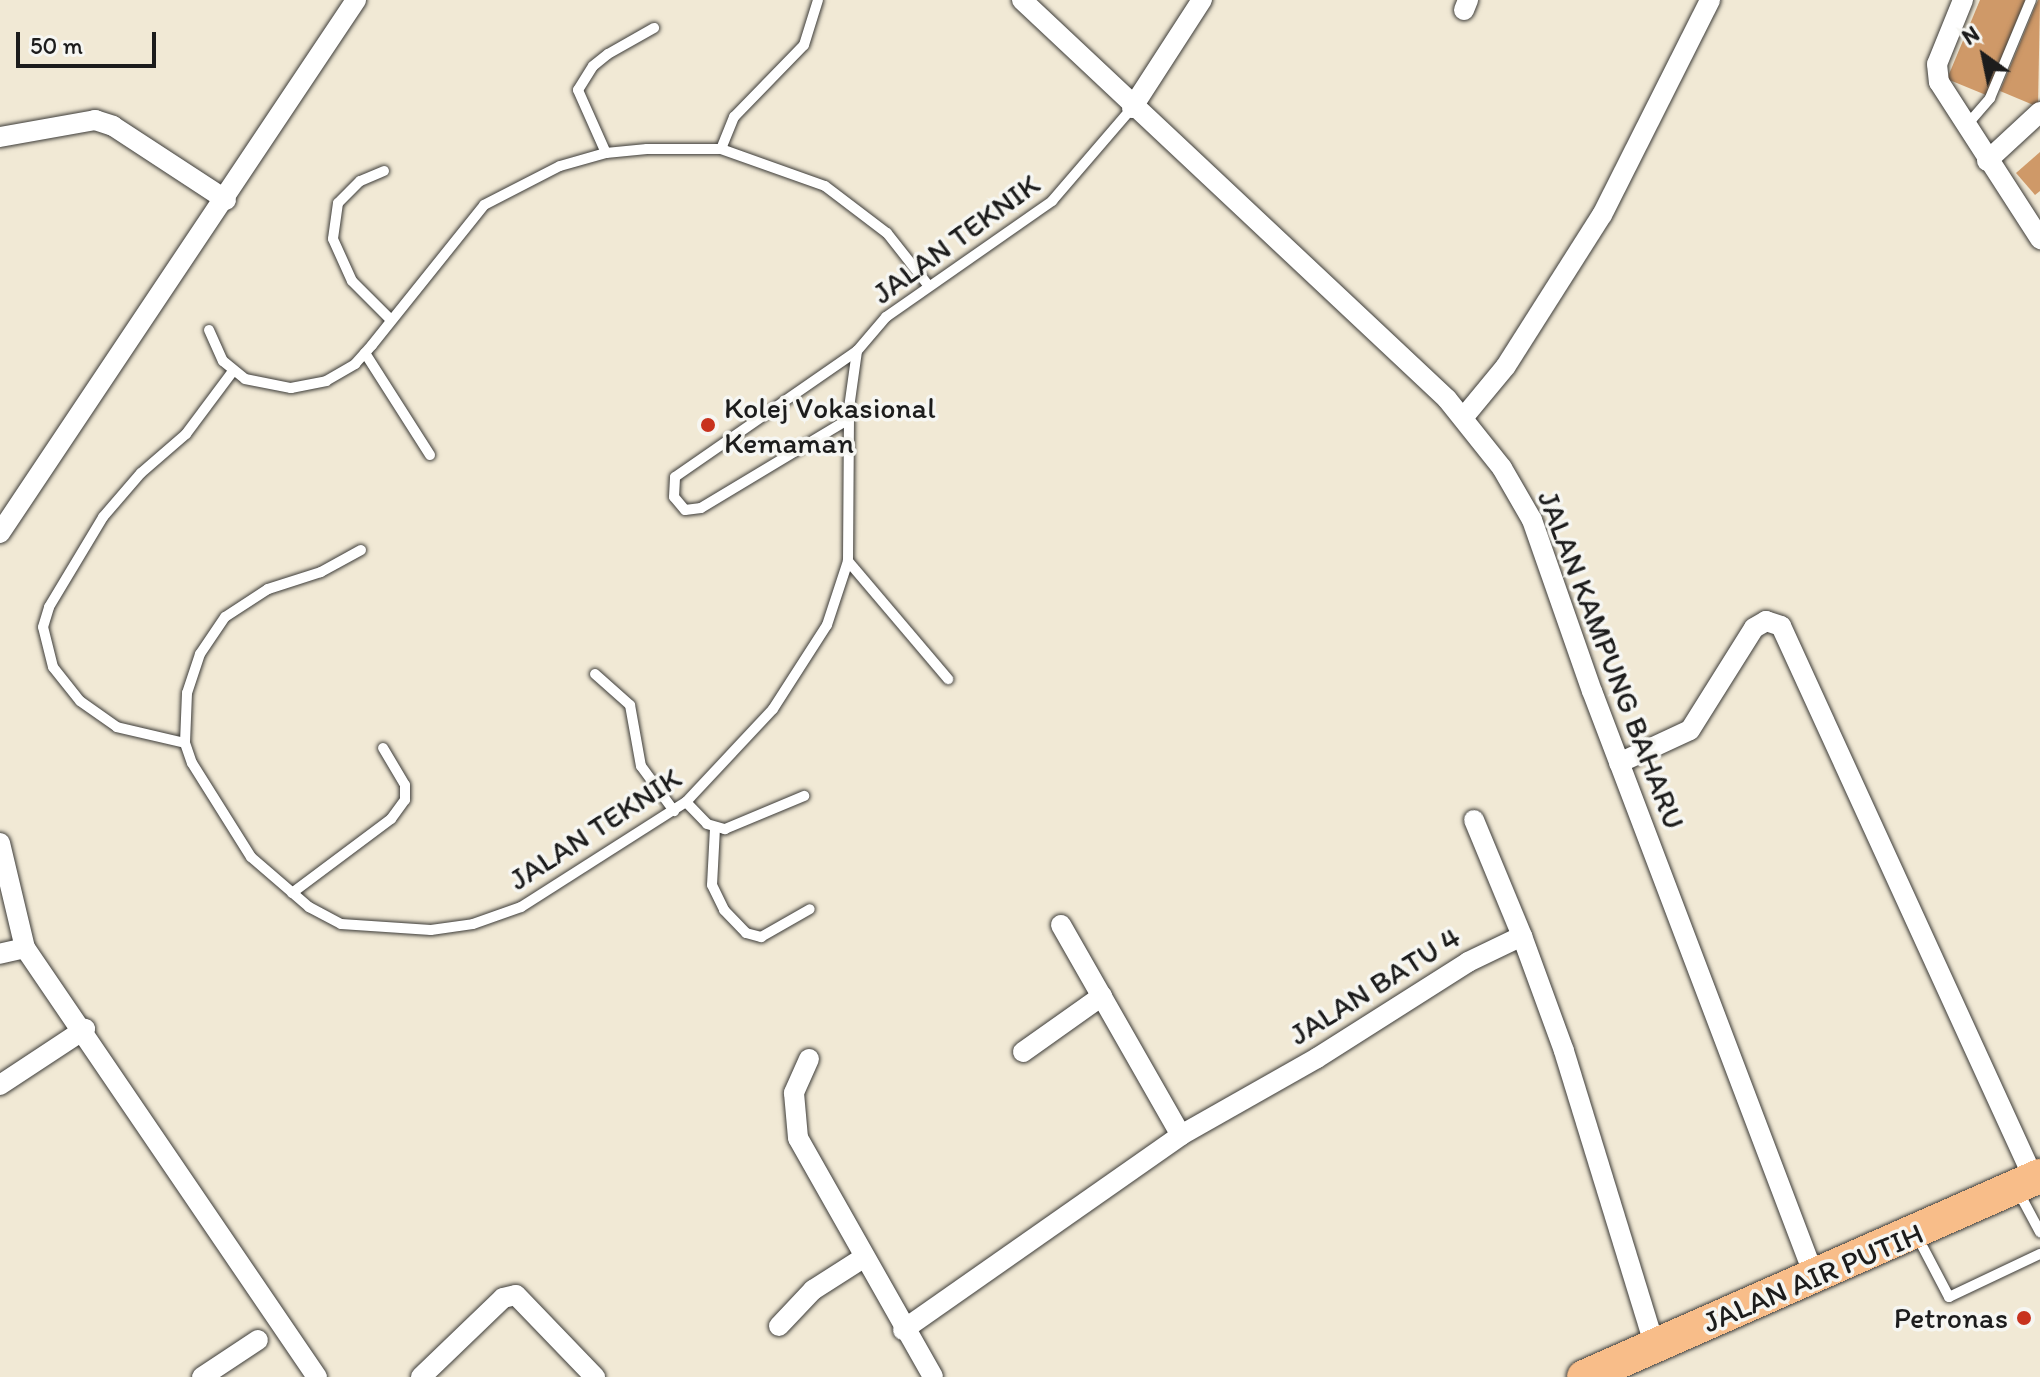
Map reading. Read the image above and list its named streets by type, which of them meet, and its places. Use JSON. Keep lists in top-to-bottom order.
{
  "streets": {
    "main road": ["JALAN AIR PUTIH"],
    "street": ["JALAN KAMPUNG BAHARU", "JALAN BATU 4"],
    "lane": ["JALAN TEKNIK"]
  },
  "crossings": [
    ["JALAN TEKNIK", "JALAN KAMPUNG BAHARU"],
    ["JALAN KAMPUNG BAHARU", "JALAN AIR PUTIH"]
  ],
  "places": ["Kolej Vokasional Kemaman", "Petronas"],
  "scale_bar": "50 m",
  "north": "top left"
}
